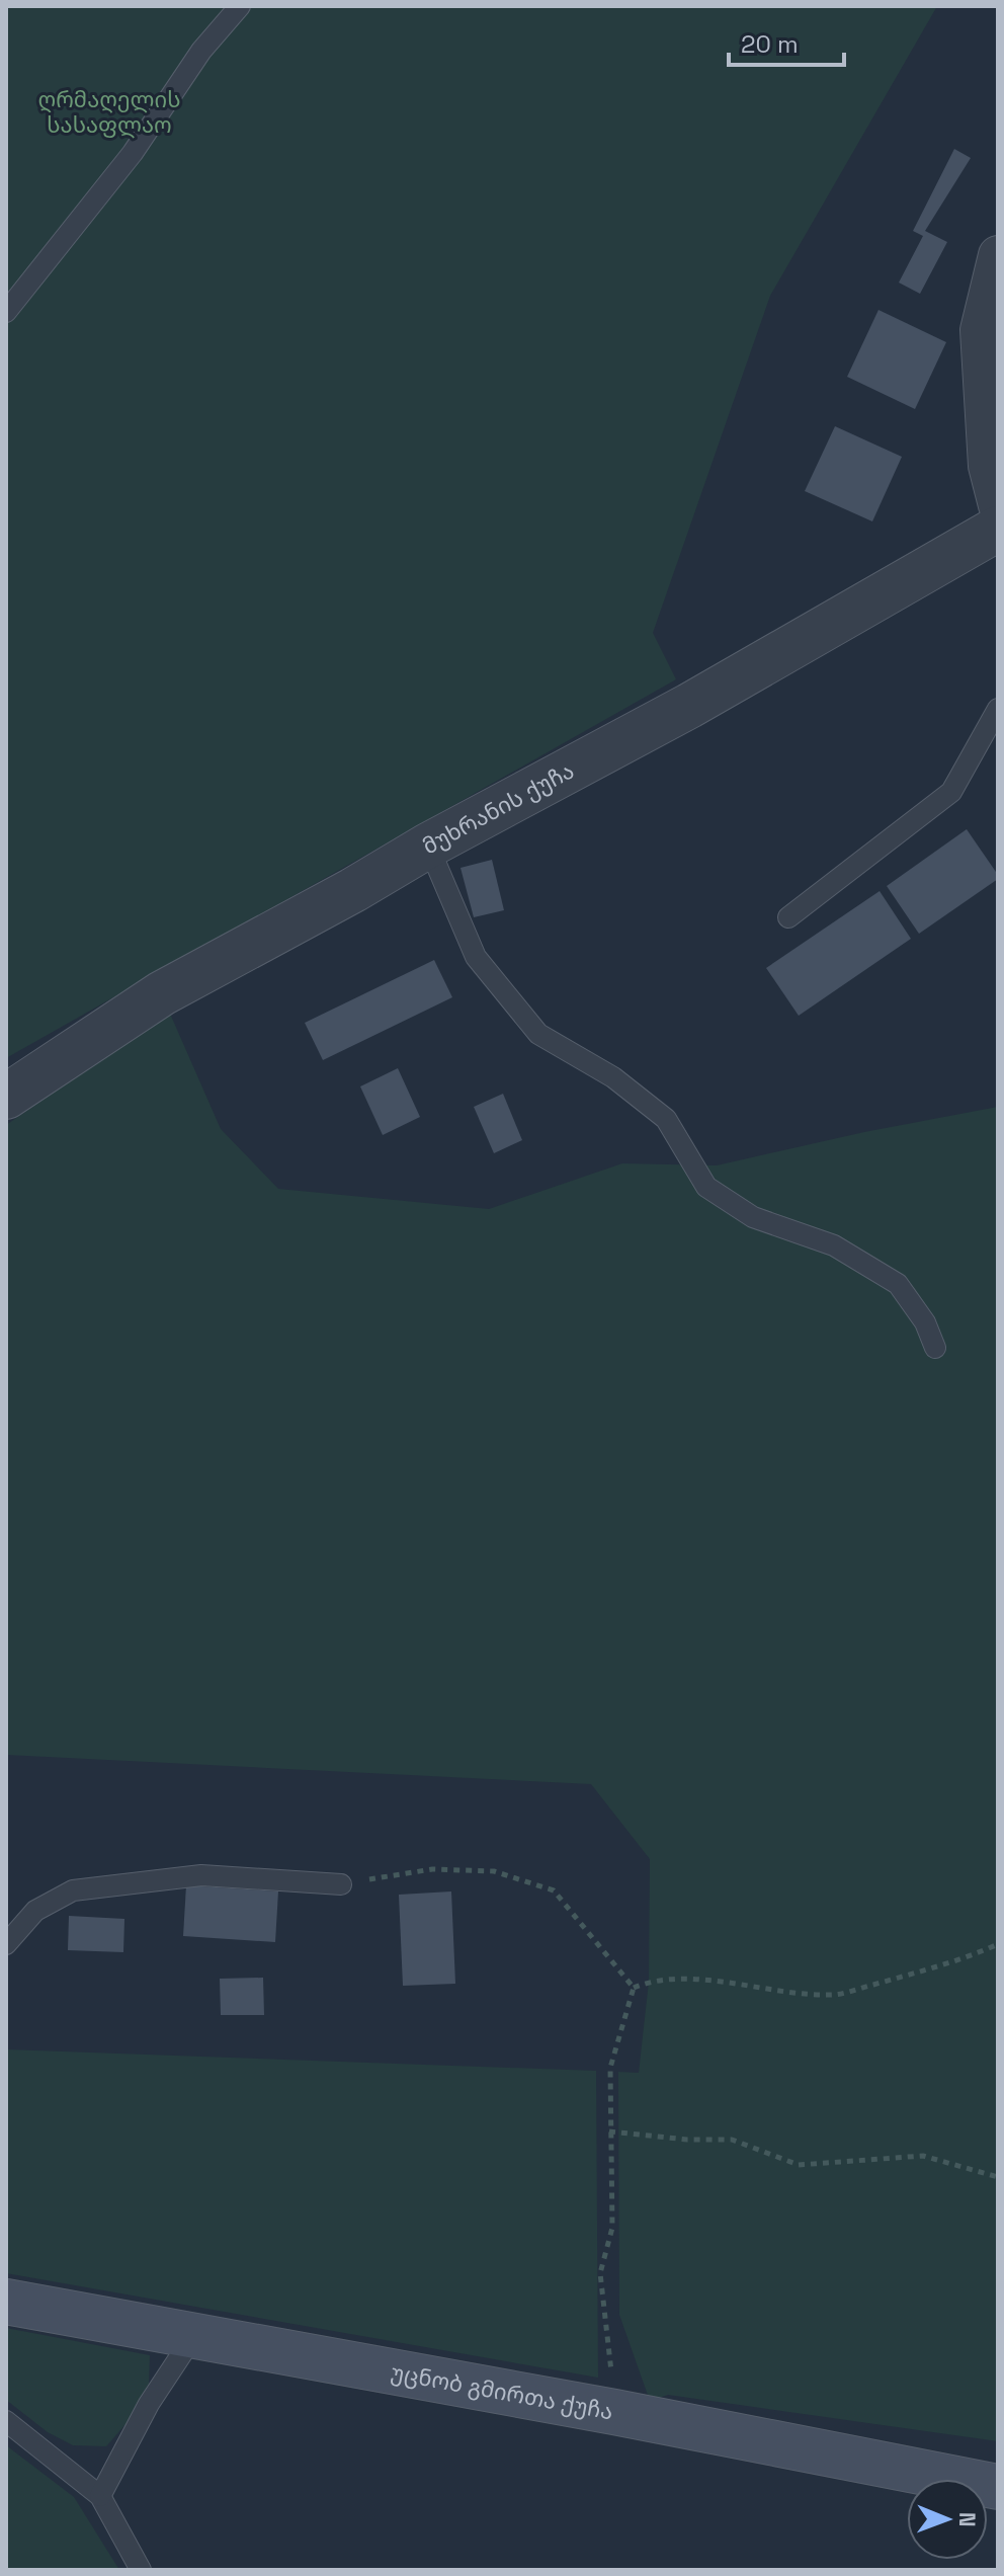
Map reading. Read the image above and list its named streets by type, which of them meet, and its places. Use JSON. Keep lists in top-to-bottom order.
{
  "streets": {
    "main road": ["უცნობ გმირთა ქუჩა"],
    "street": ["მუხრანის ქუჩა"]
  },
  "parks": ["ღრმაღელის სასაფლაო"],
  "scale_bar": "20 m",
  "north": "right"
}
